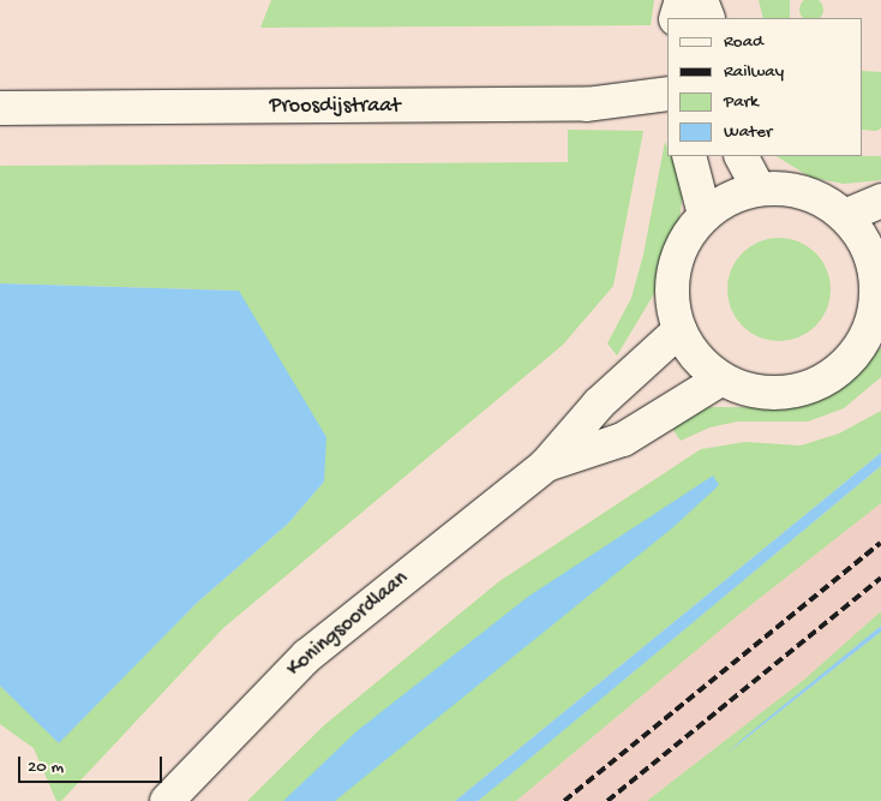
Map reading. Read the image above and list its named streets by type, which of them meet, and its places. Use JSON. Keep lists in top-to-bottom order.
{
  "streets": {
    "street": ["Proosdijstraat", "Koningsoordlaan"]
  },
  "legend": [
    "Road",
    "Railway",
    "Park",
    "Water"
  ],
  "scale_bar": "20 m"
}
